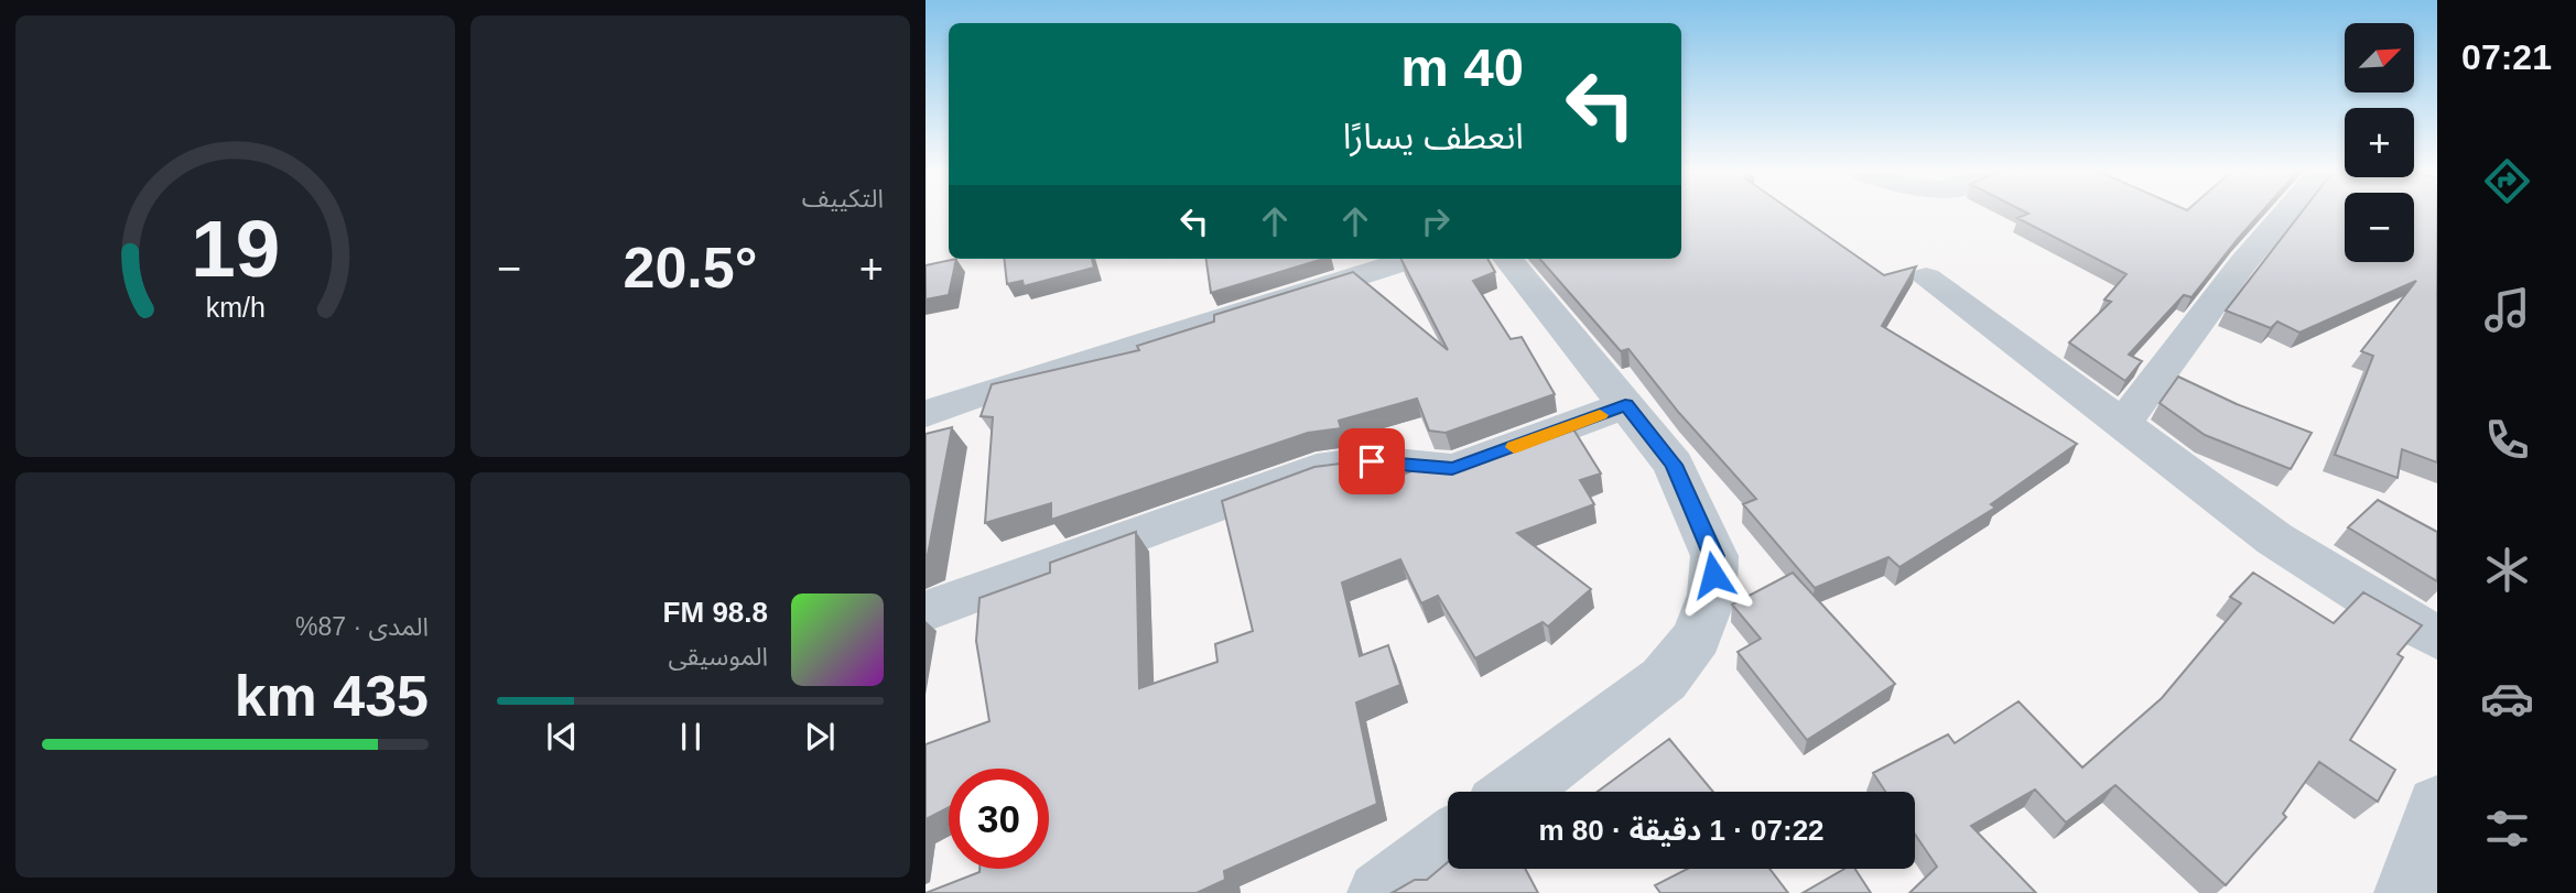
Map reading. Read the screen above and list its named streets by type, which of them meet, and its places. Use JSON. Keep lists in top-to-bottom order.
{
  "north": "top right",
  "page": {
    "tabs": "07:21",
    "tile": [
      "التكييف",
      ["المدى · 87%", "435 km"]
    ],
    "map_buttons": ["+", "−"],
    "turn": ["40 m", "انعطف يسارًا"],
    "heat": ["−", "20.5°", "+"],
    "song": ["98.8 FM", "الموسيقى"],
    "limit": "30",
    "trip": "07:22 · 1 دقيقة · 80 m",
    "gauge": ["19", "km/h"]
  }
}
